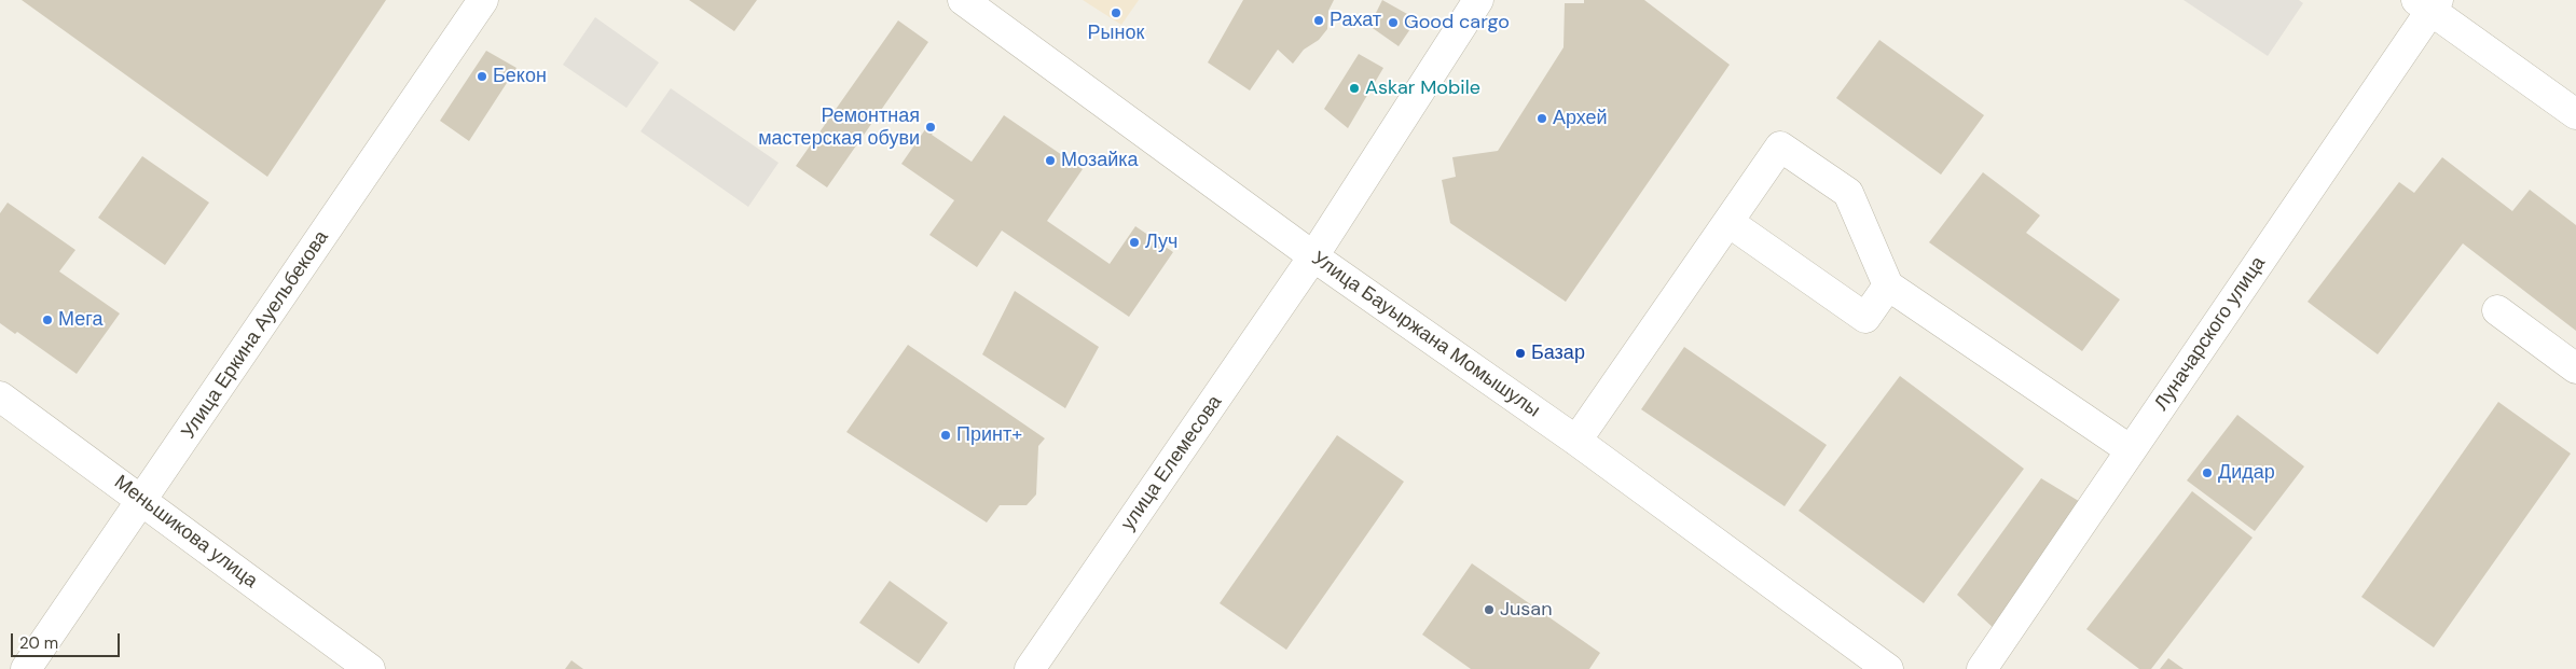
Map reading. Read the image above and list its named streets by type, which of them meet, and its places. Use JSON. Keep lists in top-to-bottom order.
{
  "streets": {
    "street": [
      "Луначарского улица",
      "Улица Еркина Ауельбекова",
      "Улица Бауыржана Момышулы",
      "улица Елемесова",
      "Меньшикова улица"
    ]
  },
  "crossings": [
    ["Улица Еркина Ауельбекова", "Меньшикова улица"],
    ["Улица Бауыржана Момышулы", "улица Елемесова"]
  ],
  "places": [
    "Рынок",
    "Рахат",
    "Good cargo",
    "Бекон",
    "Askar Mobile",
    "Архей",
    "Ремонтная мастерская обуви",
    "Мозайка",
    "Луч",
    "Мега",
    "Базар",
    "Принт+",
    "Дидар",
    "Jusan"
  ],
  "scale_bar": "20 m"
}
